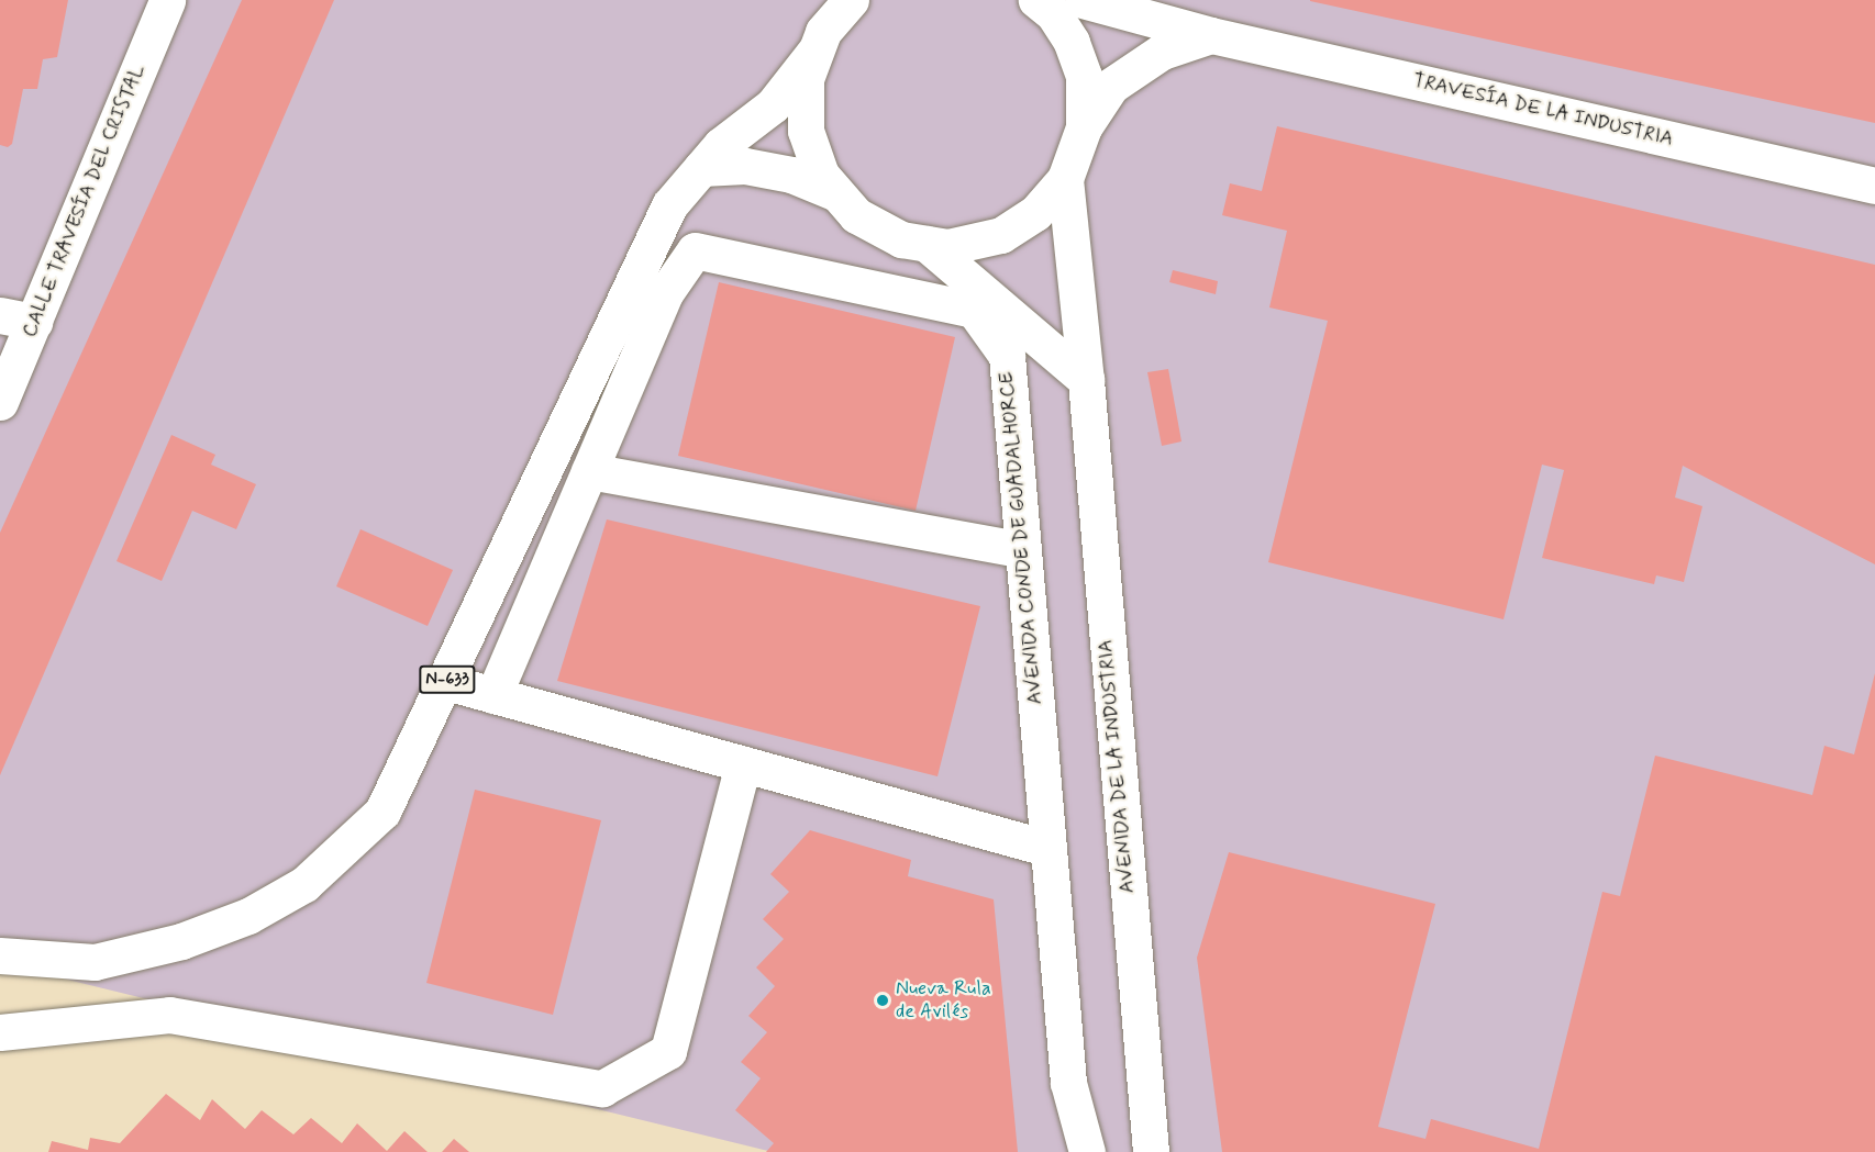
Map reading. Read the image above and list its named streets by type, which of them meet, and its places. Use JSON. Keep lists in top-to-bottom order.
{
  "streets": {
    "main road": [
      "TRAVESÍA DE LA INDUSTRIA",
      "CALLE TRAVESÍA DEL CRISTAL",
      "AVENIDA CONDE DE GUADALHORCE",
      "N-633",
      "AVENIDA DE LA INDUSTRIA"
    ]
  },
  "places": ["Nueva Rula de Avilés"]
}
